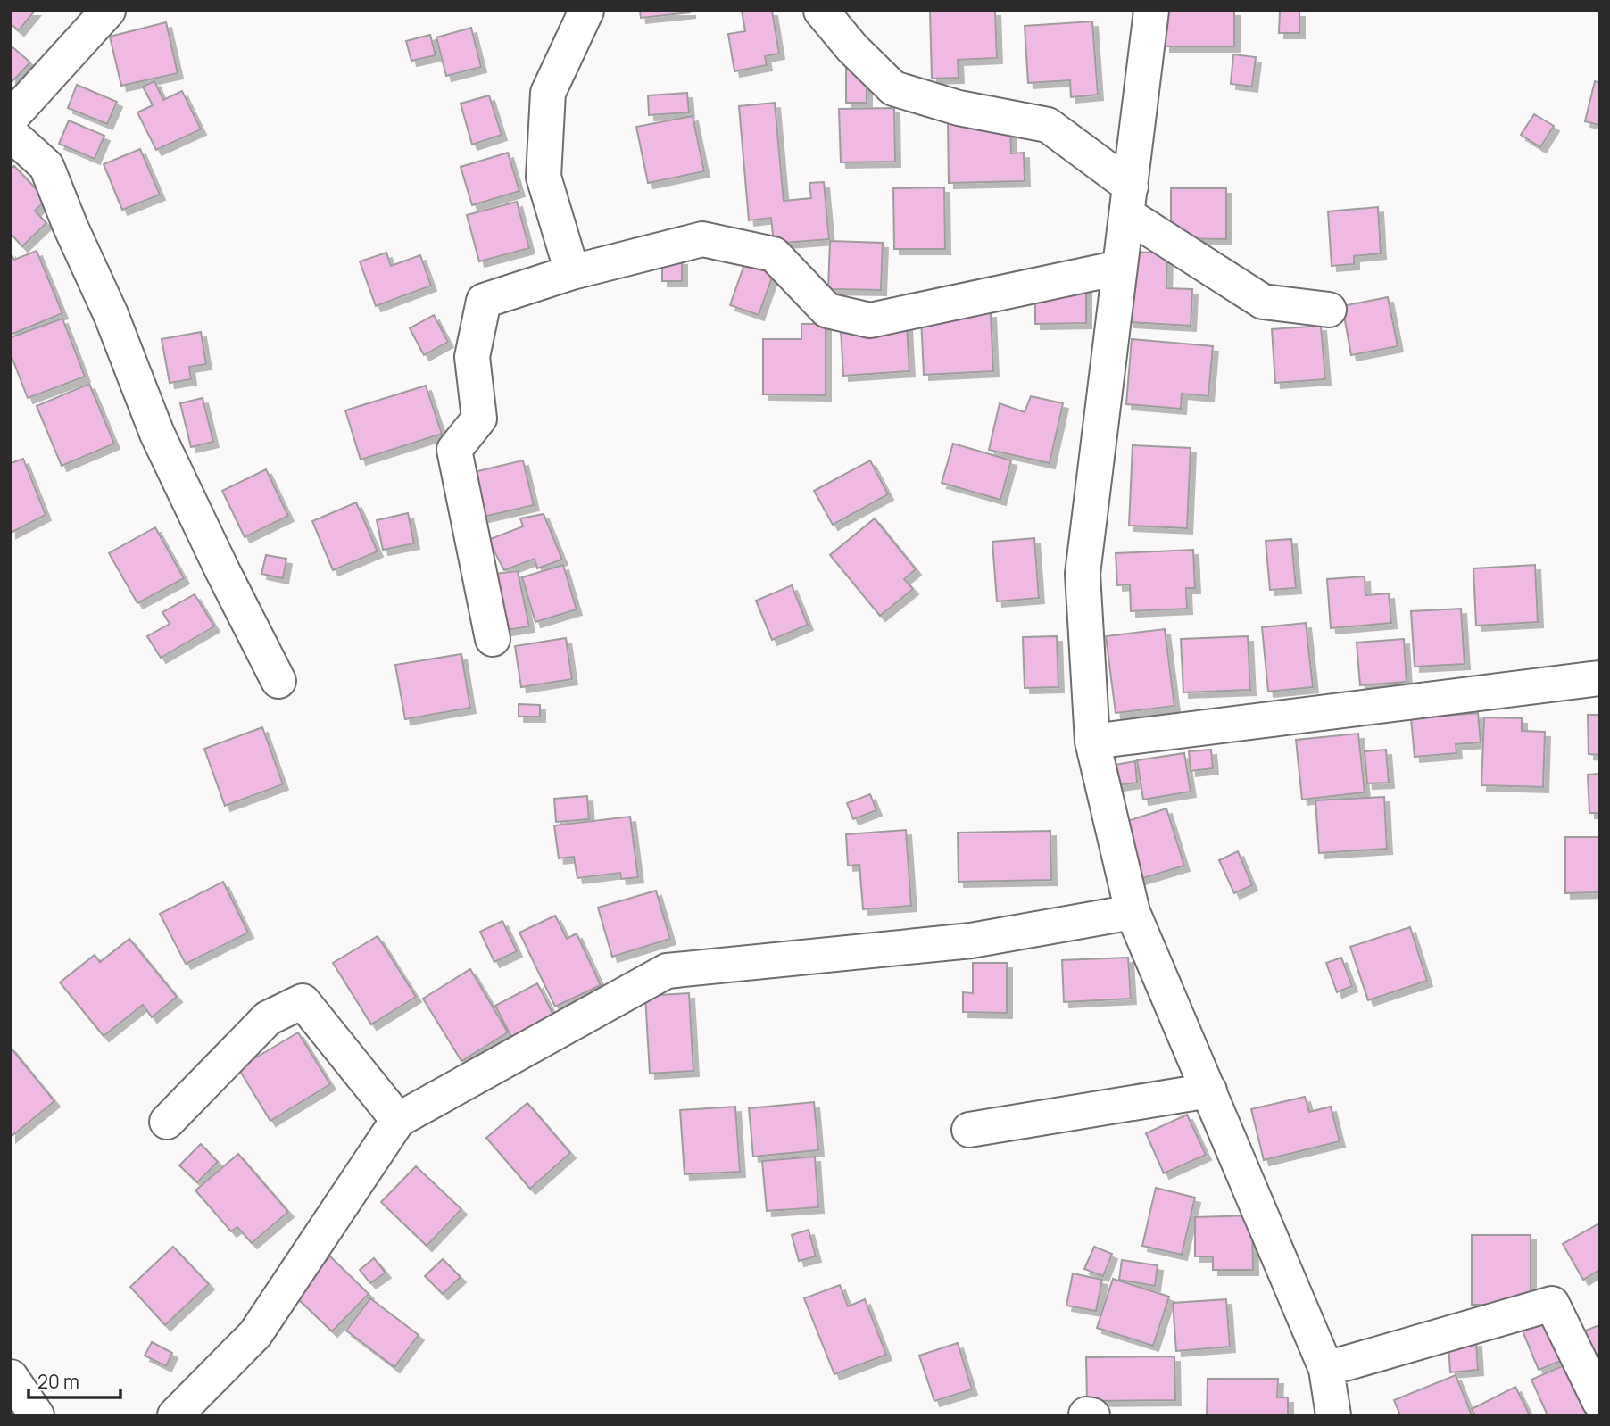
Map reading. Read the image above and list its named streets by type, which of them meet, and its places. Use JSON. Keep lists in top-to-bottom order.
{
  "scale_bar": "20 m"
}
